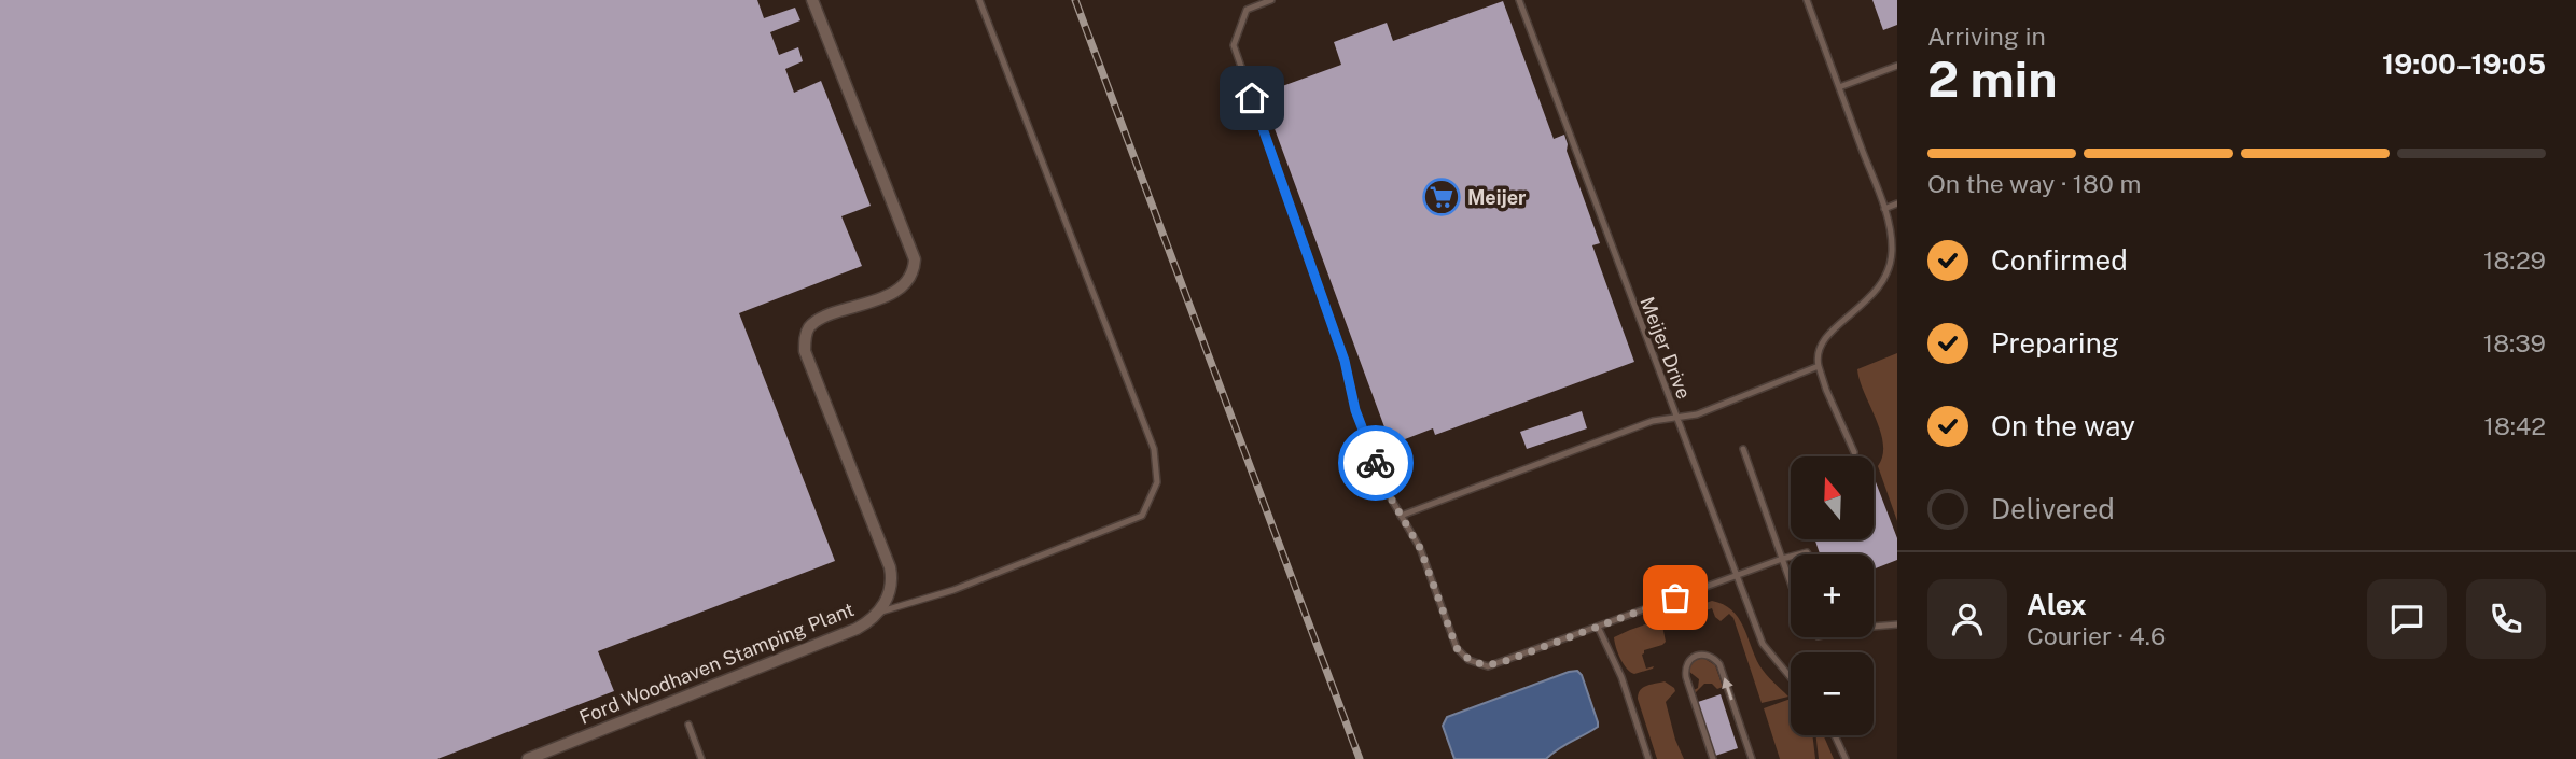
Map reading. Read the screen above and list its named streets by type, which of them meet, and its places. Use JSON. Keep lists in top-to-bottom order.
{
  "streets": {
    "street": ["Ford Woodhaven Stamping Plant"],
    "lane": ["Meijer Drive"]
  },
  "places": {
    "supermarket": ["Meijer"]
  },
  "north": "top",
  "page": {
    "heading": ["2 min", "Arriving in", "19:00–19:05"],
    "panel": ["Alex", "Courier · 4.6"],
    "bar": "On the way · 180 m",
    "list": [
      ["Confirmed", "18:29"],
      ["Preparing", "18:39"],
      ["On the way", "18:42"],
      "Delivered"
    ],
    "map_buttons": ["+", "−"]
  }
}
